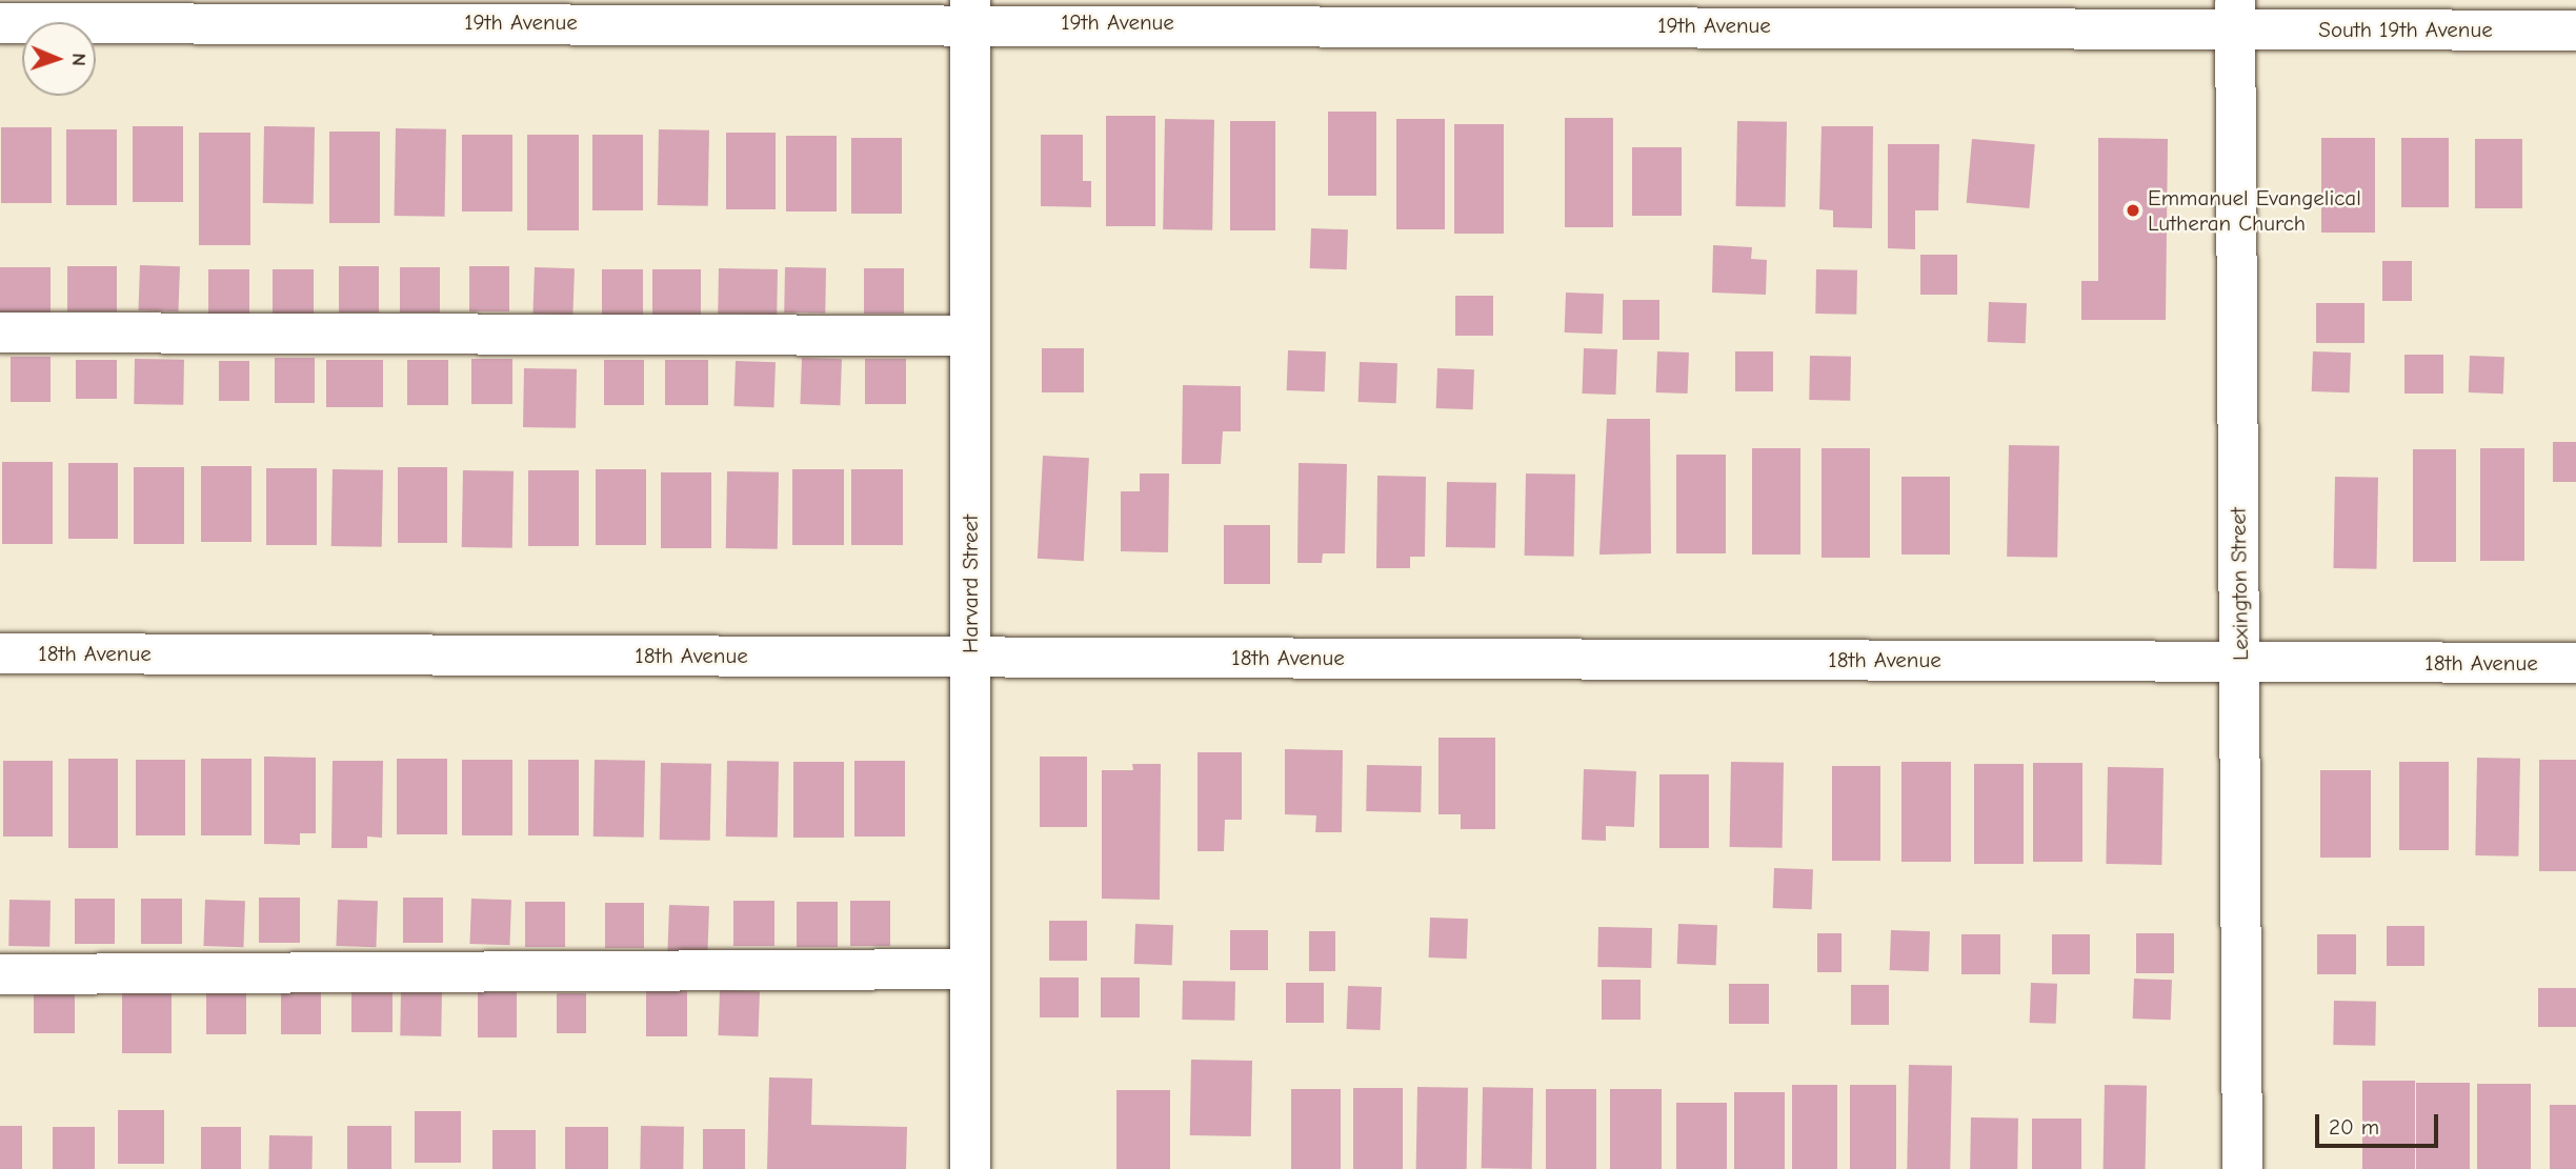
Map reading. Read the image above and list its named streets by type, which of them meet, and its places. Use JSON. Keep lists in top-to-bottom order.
{
  "streets": {
    "street": [
      "19th Avenue",
      "South 19th Avenue",
      "Harvard Street",
      "Lexington Street",
      "18th Avenue"
    ]
  },
  "crossings": [
    ["19th Avenue", "South 19th Avenue"],
    ["19th Avenue", "Harvard Street"],
    ["19th Avenue", "Lexington Street"],
    ["South 19th Avenue", "Lexington Street"],
    ["Harvard Street", "18th Avenue"],
    ["Lexington Street", "18th Avenue"]
  ],
  "places": ["Emmanuel Evangelical Lutheran Church"],
  "scale_bar": "20 m",
  "north": "right"
}
